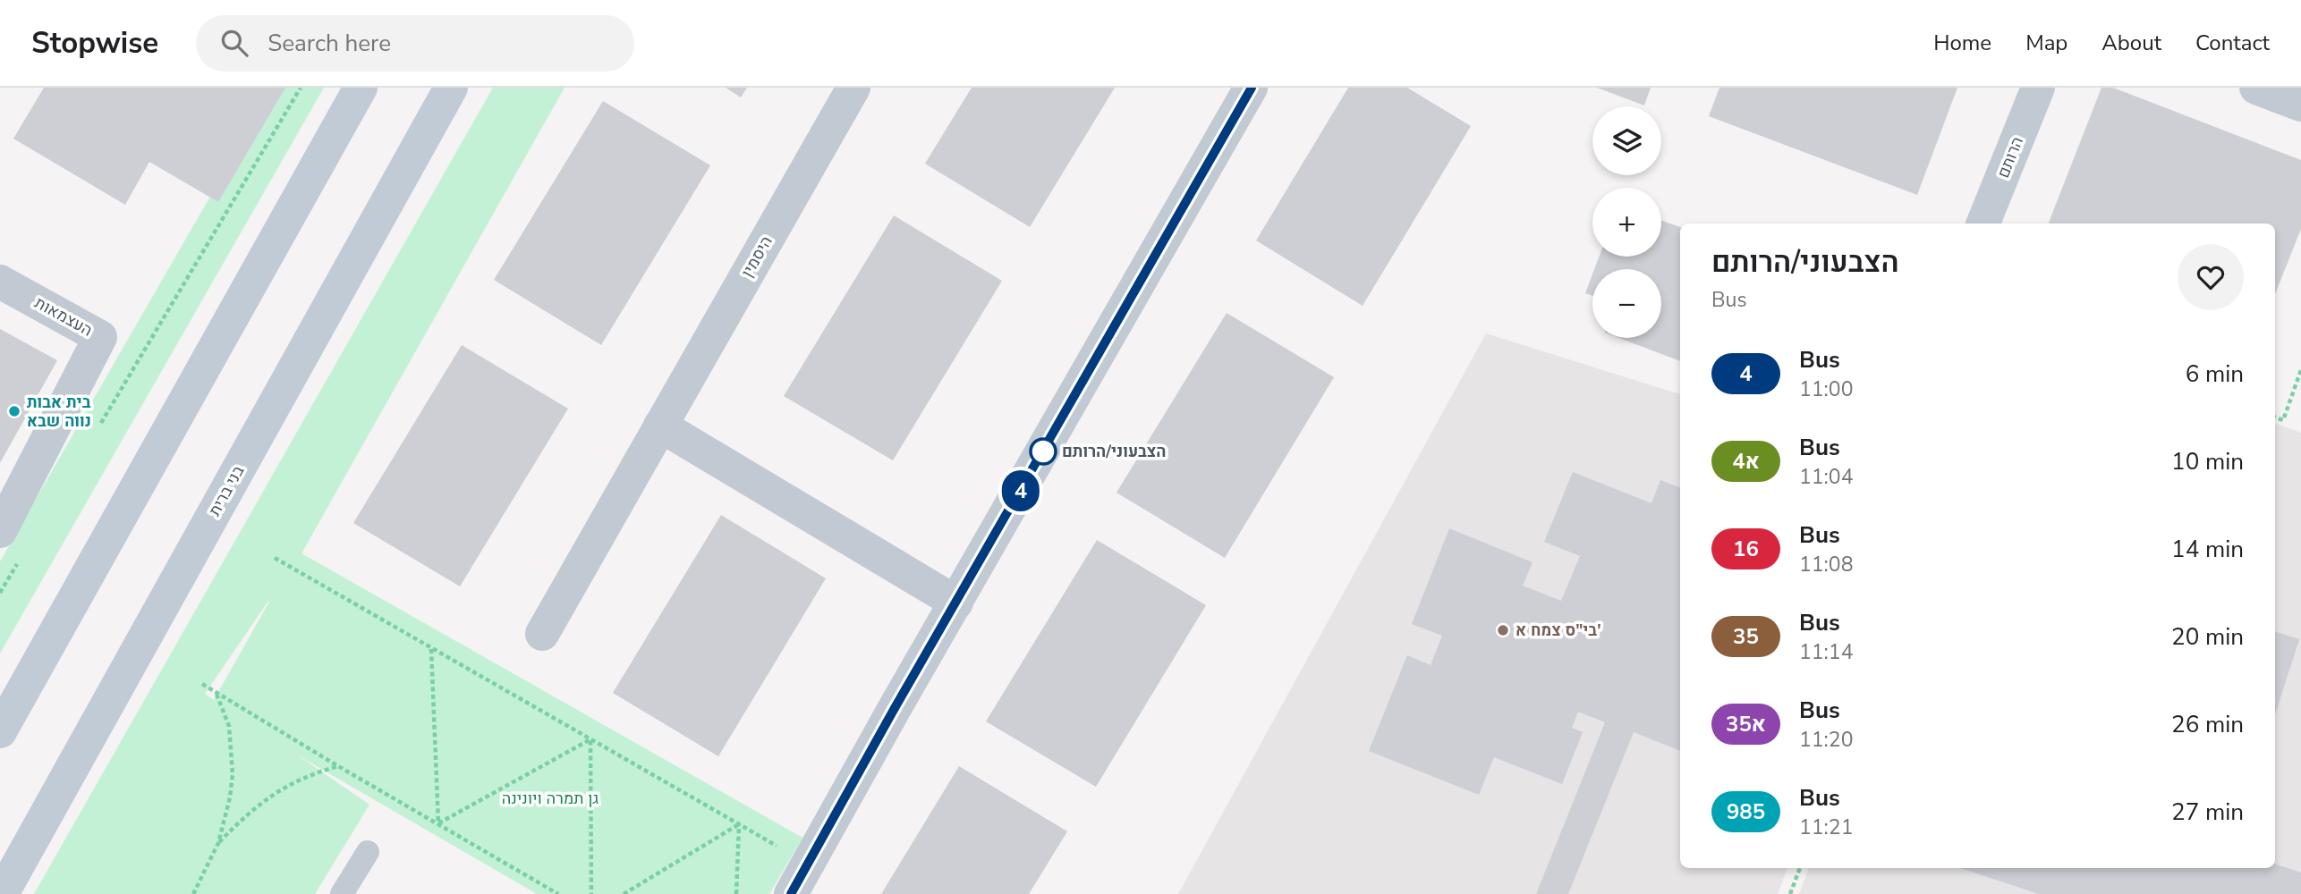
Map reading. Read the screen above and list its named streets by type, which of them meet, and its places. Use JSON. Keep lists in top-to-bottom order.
{
  "streets": {
    "main road": ["בני ברית"],
    "street": ["הרותם", "היסמין", "העצמאות"]
  },
  "parks": ["גן תמרה ויונינה"],
  "places": ["בית אבות נווה שבא", "הצבעוני/הרותם", "בי\"ס צמח א'"],
  "lines": ["bus line 4"],
  "page": {
    "header": "Stopwise",
    "search": "Search here",
    "nav": [
      "Home",
      "Map",
      "About",
      "Contact"
    ],
    "on_map": "4",
    "map_buttons": ["+", "−"],
    "heading": ["הצבעוני/הרותם", "Bus"],
    "list": [
      {
        "mark": "4",
        "name": "Bus",
        "note": "11:00",
        "value": "6 min"
      },
      {
        "mark": "4א",
        "name": "Bus",
        "note": "11:04",
        "value": "10 min"
      },
      {
        "mark": "16",
        "name": "Bus",
        "note": "11:08",
        "value": "14 min"
      },
      {
        "mark": "35",
        "name": "Bus",
        "note": "11:14",
        "value": "20 min"
      },
      {
        "mark": "35א",
        "name": "Bus",
        "note": "11:20",
        "value": "26 min"
      },
      {
        "mark": "985",
        "name": "Bus",
        "note": "11:21",
        "value": "27 min"
      }
    ]
  }
}
